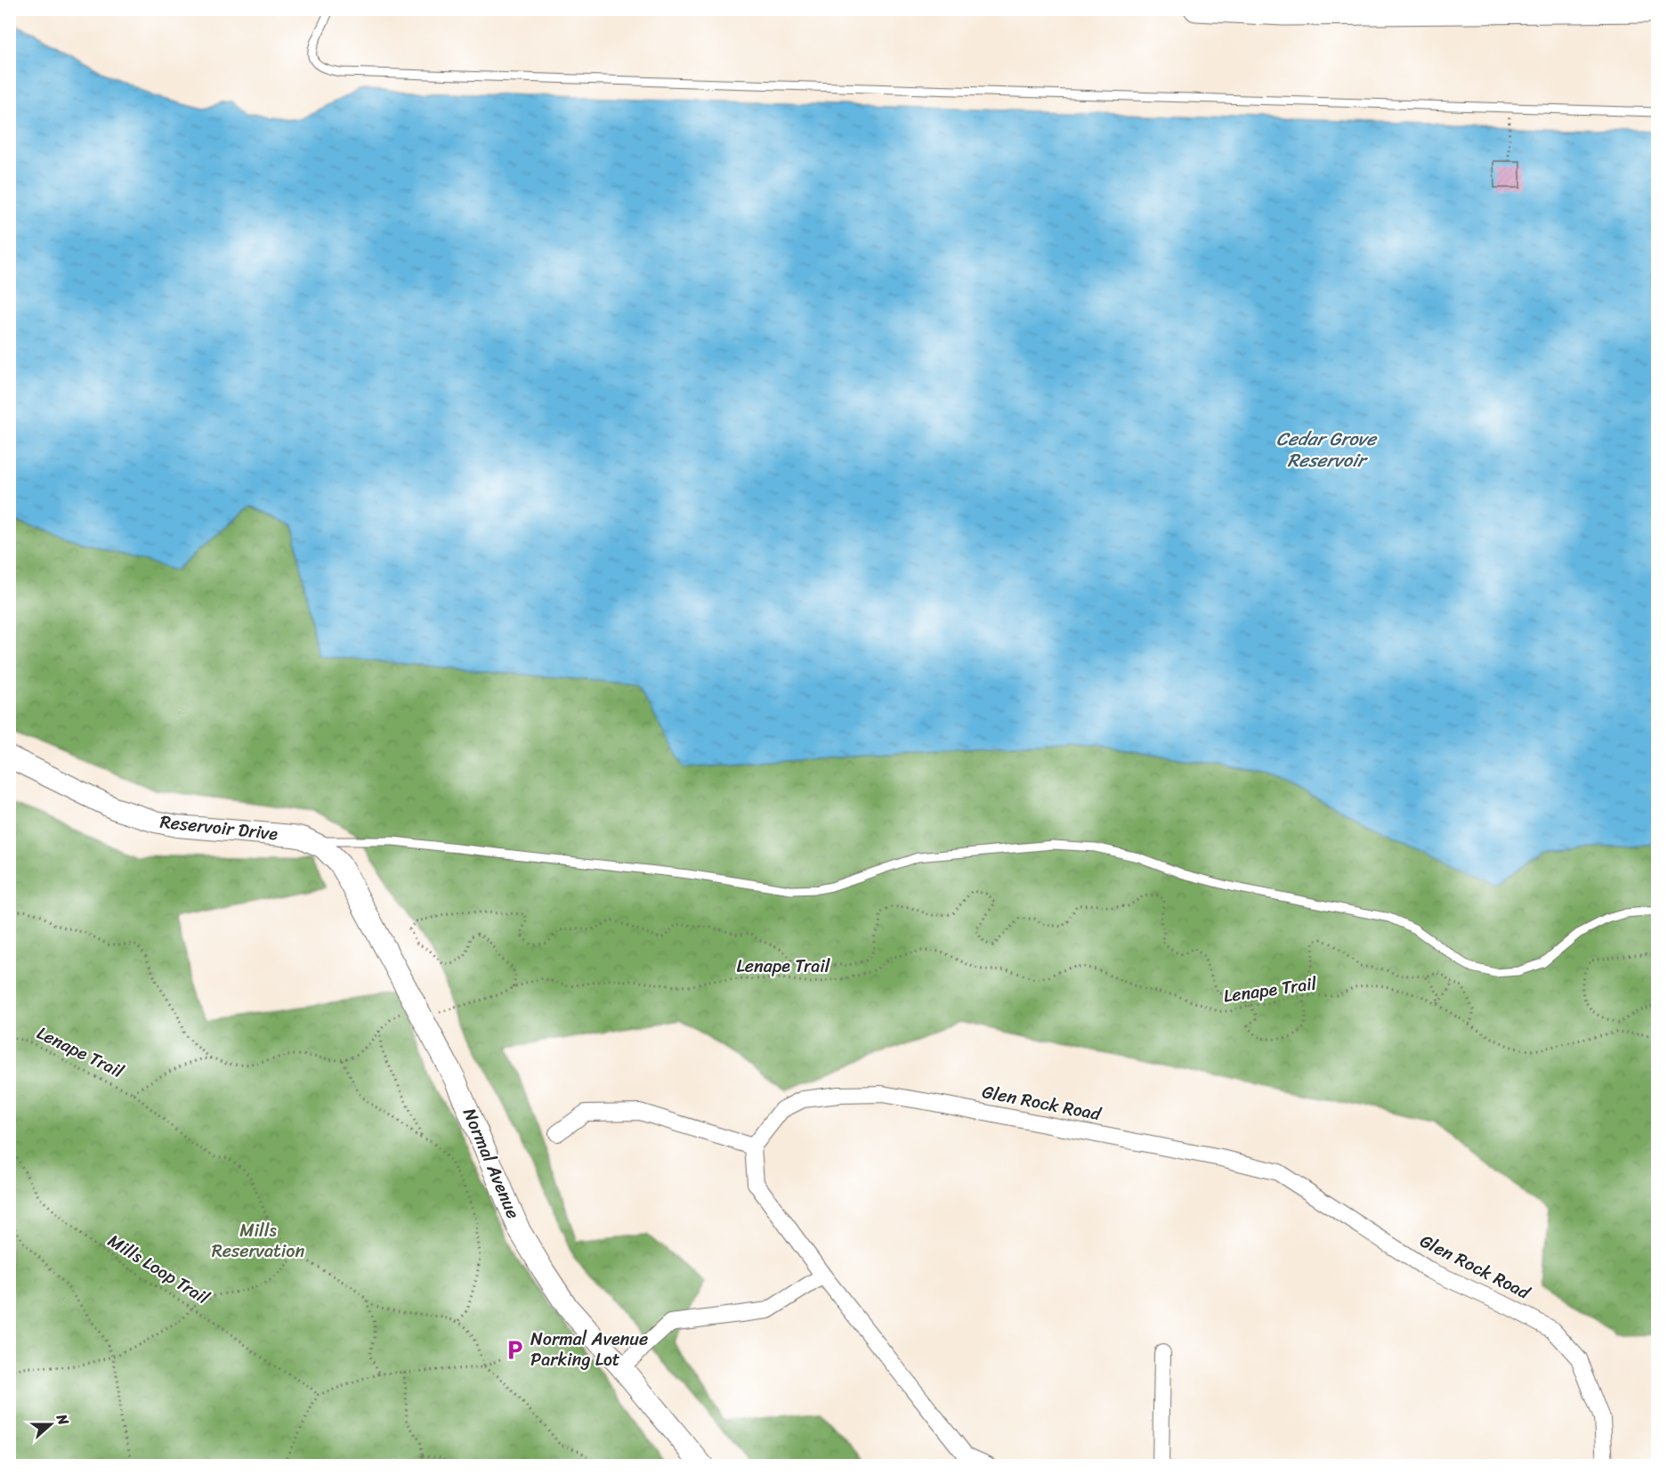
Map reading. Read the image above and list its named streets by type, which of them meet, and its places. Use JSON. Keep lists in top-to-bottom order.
{
  "streets": {
    "street": ["Reservoir Drive", "Glen Rock Road", "Normal Avenue"],
    "path": ["Lenape Trail", "Mills Loop Trail"]
  },
  "crossings": [
    ["Reservoir Drive", "Normal Avenue"],
    ["Lenape Trail", "Normal Avenue"]
  ],
  "water": ["Cedar Grove Reservoir"],
  "parks": ["Mills Reservation"],
  "places": {
    "parking": ["Normal Avenue Parking Lot"]
  },
  "north": "right"
}
